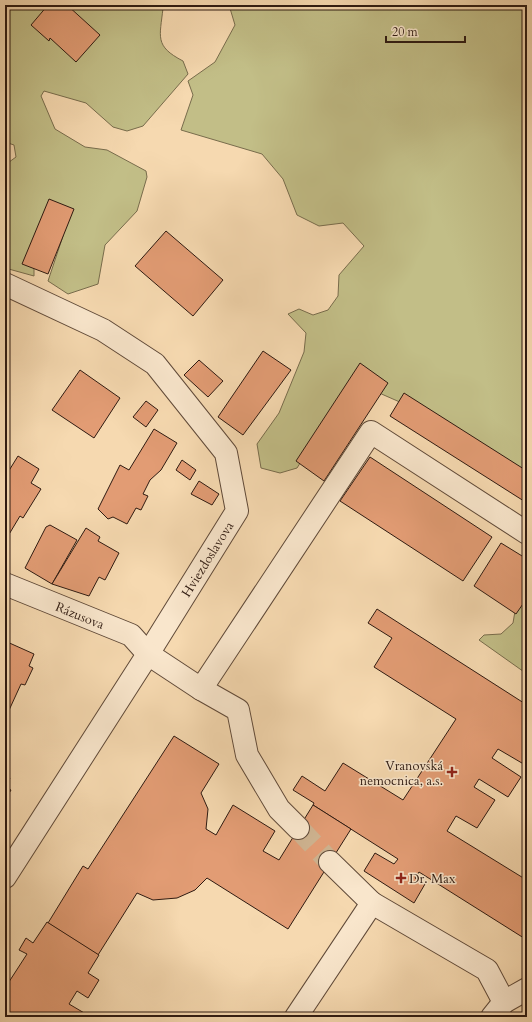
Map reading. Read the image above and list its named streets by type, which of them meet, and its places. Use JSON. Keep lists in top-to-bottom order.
{
  "streets": {
    "street": ["Hviezdoslavova", "Rázusova"]
  },
  "crossings": [
    ["Hviezdoslavova", "Rázusova"]
  ],
  "places": {
    "health": ["Vranovská nemocnica, a.s.", "Dr. Max"]
  },
  "scale_bar": "20 m"
}
